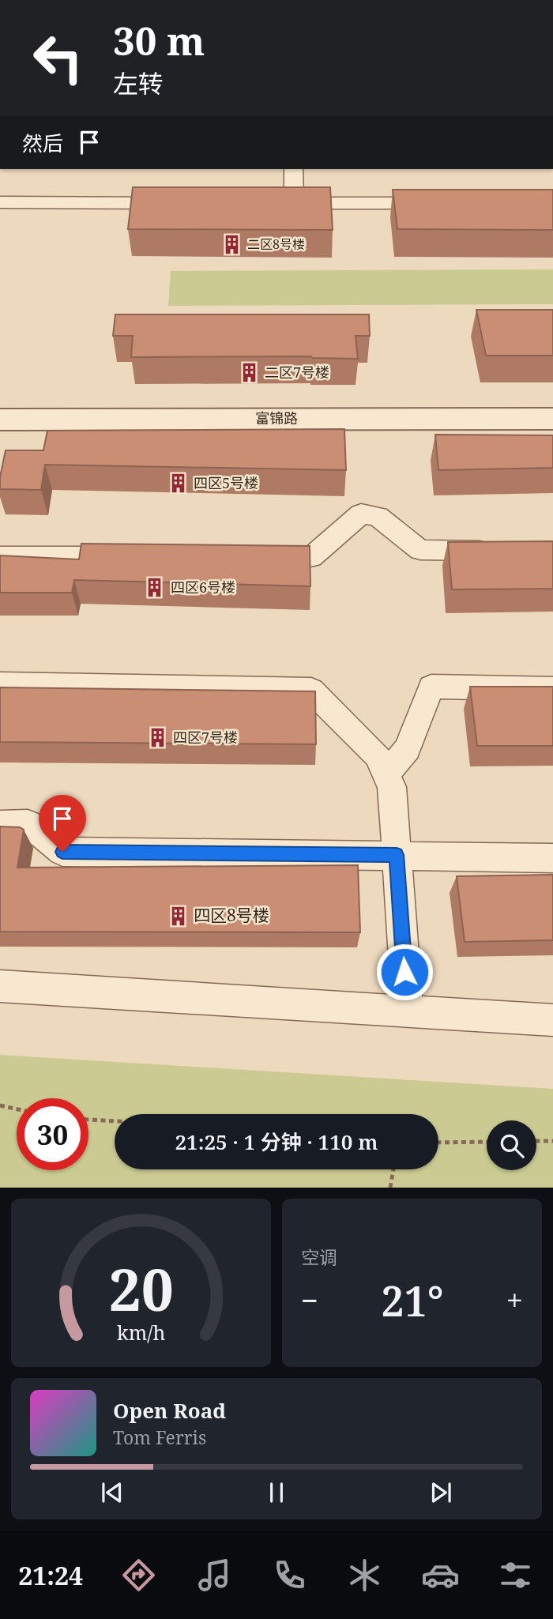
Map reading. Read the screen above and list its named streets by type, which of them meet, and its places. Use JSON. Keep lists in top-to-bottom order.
{
  "streets": {
    "street": ["富锦路"]
  },
  "places": {
    "building": [
      "二区8号楼",
      "二区7号楼",
      "四区5号楼",
      "四区6号楼",
      "四区7号楼",
      "四区8号楼"
    ]
  },
  "page": {
    "turn": ["30 m", "左转"],
    "then": "然后",
    "limit": "30",
    "trip": "21:25 · 1 分钟 · 110 m",
    "tile": "空调",
    "heat": ["−", "21°", "+"],
    "song": ["Open Road", "Tom Ferris"],
    "tabs": "21:24",
    "gauge": ["20", "km/h"]
  }
}
